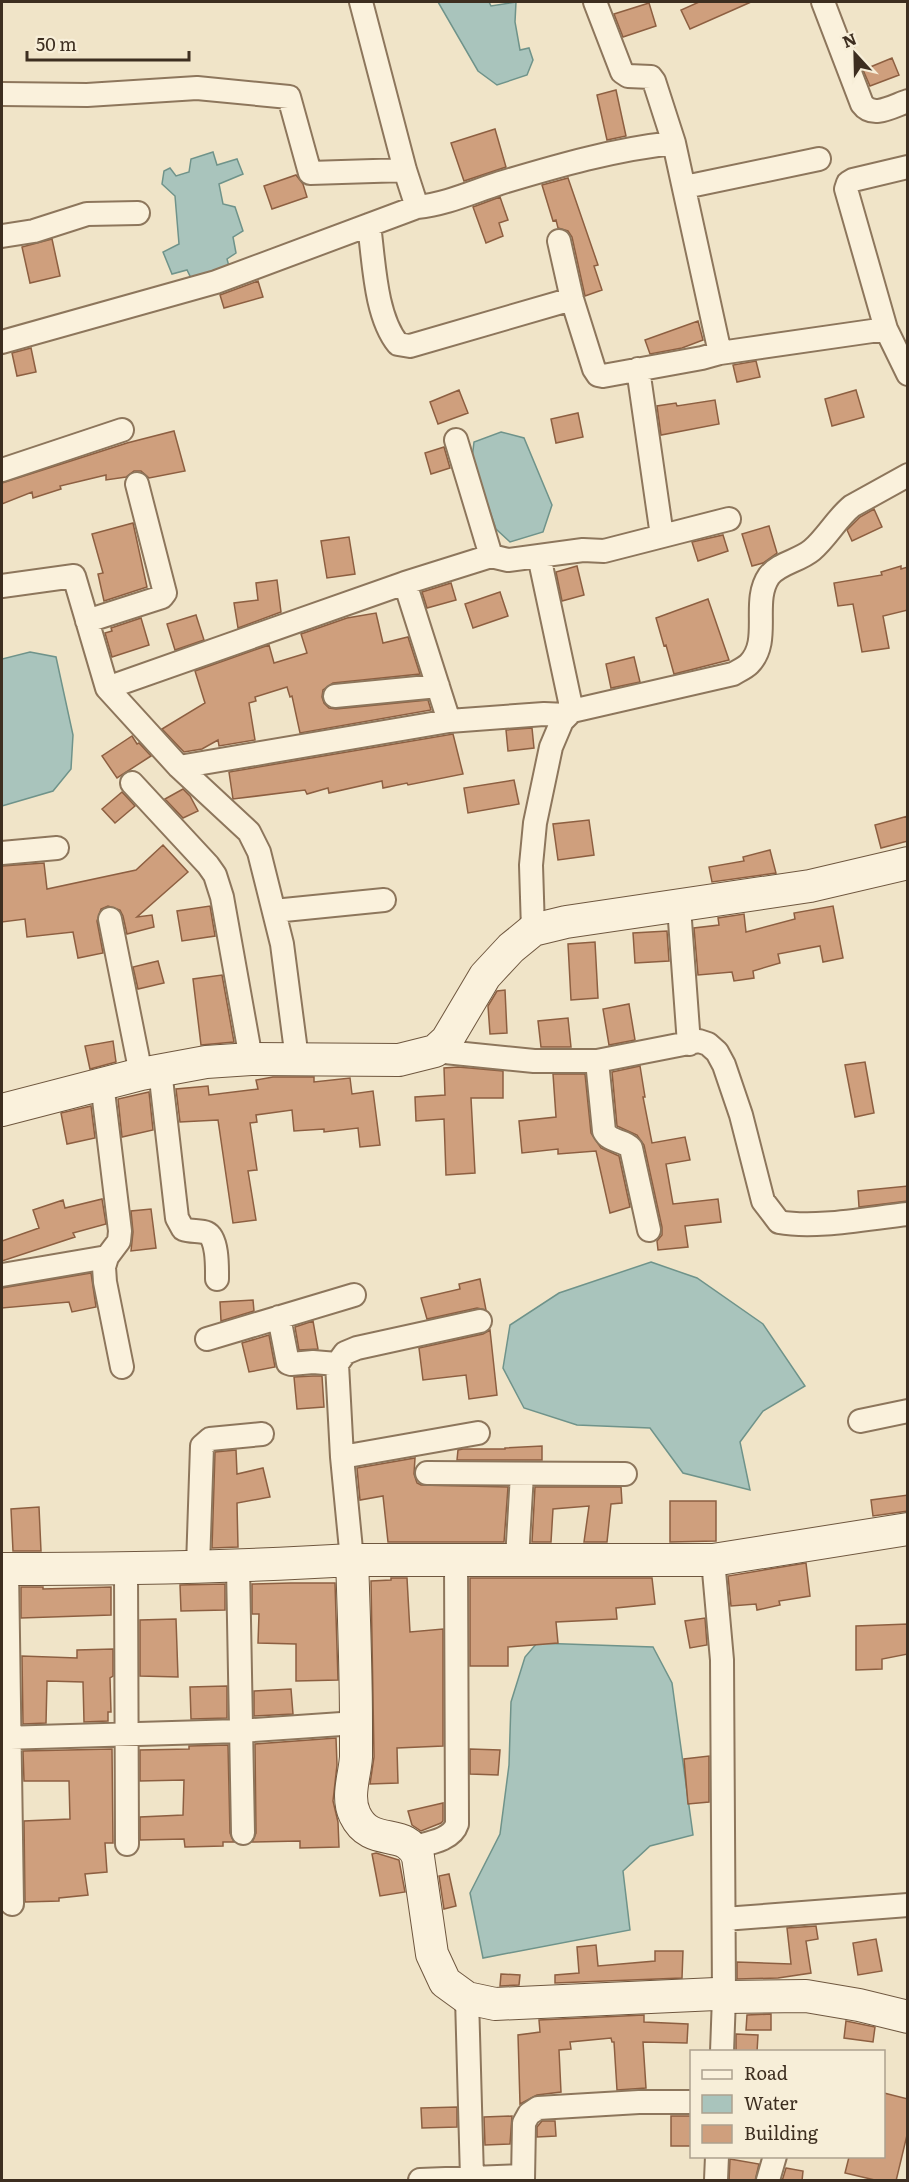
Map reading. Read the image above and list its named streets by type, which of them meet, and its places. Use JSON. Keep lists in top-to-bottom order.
{
  "legend": ["Road", "Water", "Building"],
  "scale_bar": "50 m",
  "north": "top"
}
